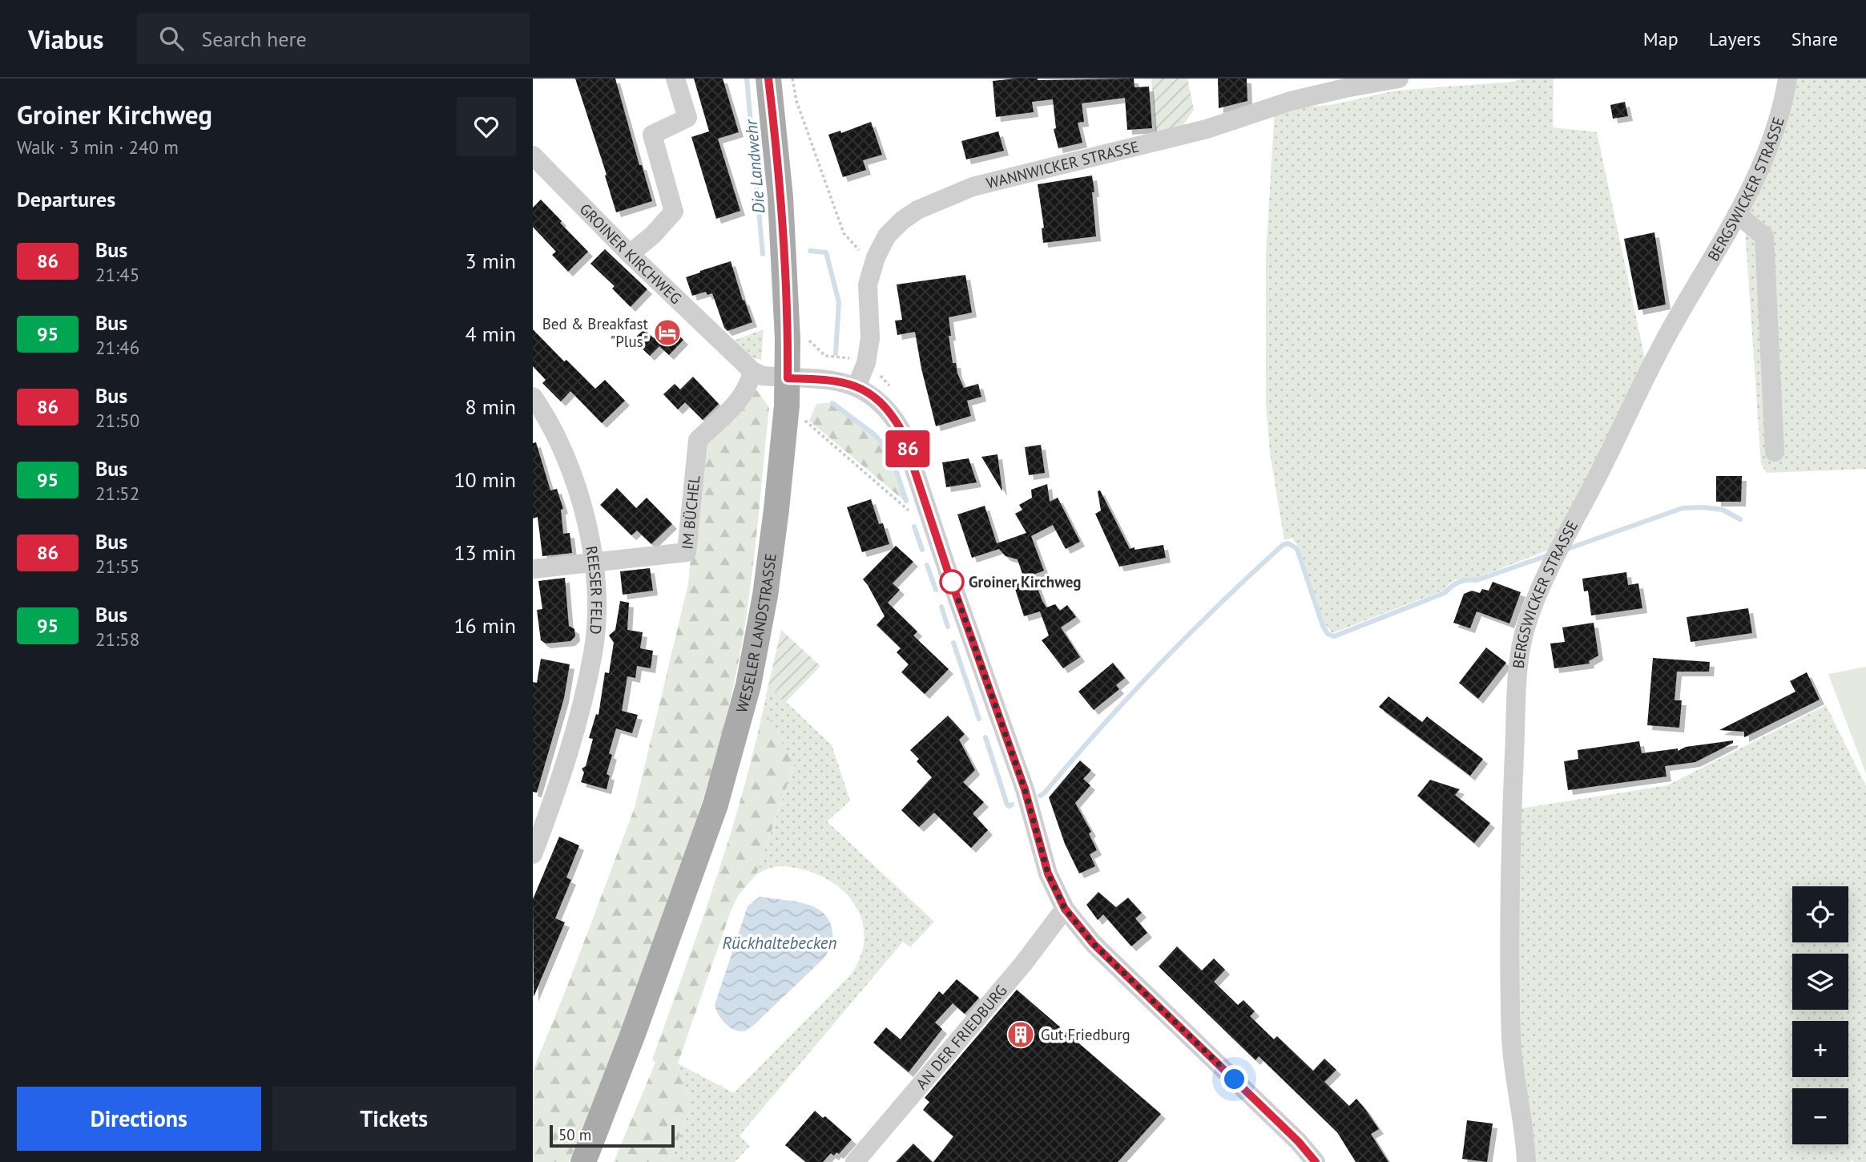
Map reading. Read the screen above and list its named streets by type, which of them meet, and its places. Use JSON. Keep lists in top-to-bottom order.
{
  "streets": {
    "main road": ["WESELER LANDSTRASSE"],
    "street": [
      "WANNWICKER STRASSE",
      "BERGSWICKER STRASSE",
      "GROINER KIRCHWEG",
      "IM BÜCHEL",
      "REESER FELD",
      "AN DER FRIEDBURG"
    ]
  },
  "crossings": [
    ["GROINER KIRCHWEG", "IM BÜCHEL"],
    ["IM BÜCHEL", "REESER FELD"]
  ],
  "water": ["Die Landwehr", "Rückhaltebecken"],
  "places": {
    "hotel": ["Bed & Breakfast \"Plus\""],
    "other": ["Groiner Kirchweg"],
    "building": ["Gut Friedburg"]
  },
  "lines": ["bus line 86"],
  "scale_bar": "50 m",
  "page": {
    "header": "Viabus",
    "search": "Search here",
    "nav": ["Map", "Layers", "Share"],
    "heading": [
      ["Groiner Kirchweg", "Walk · 3 min · 240 m"],
      "Departures"
    ],
    "on_map": "86",
    "list": [
      {
        "mark": "86",
        "name": "Bus",
        "note": "21:45",
        "value": "3 min"
      },
      {
        "mark": "95",
        "name": "Bus",
        "note": "21:46",
        "value": "4 min"
      },
      {
        "mark": "86",
        "name": "Bus",
        "note": "21:50",
        "value": "8 min"
      },
      {
        "mark": "95",
        "name": "Bus",
        "note": "21:52",
        "value": "10 min"
      },
      {
        "mark": "86",
        "name": "Bus",
        "note": "21:55",
        "value": "13 min"
      },
      {
        "mark": "95",
        "name": "Bus",
        "note": "21:58",
        "value": "16 min"
      }
    ],
    "map_buttons": ["+", "−"],
    "buttons": ["Directions", "Tickets"],
    "scale": "50 m"
  }
}
